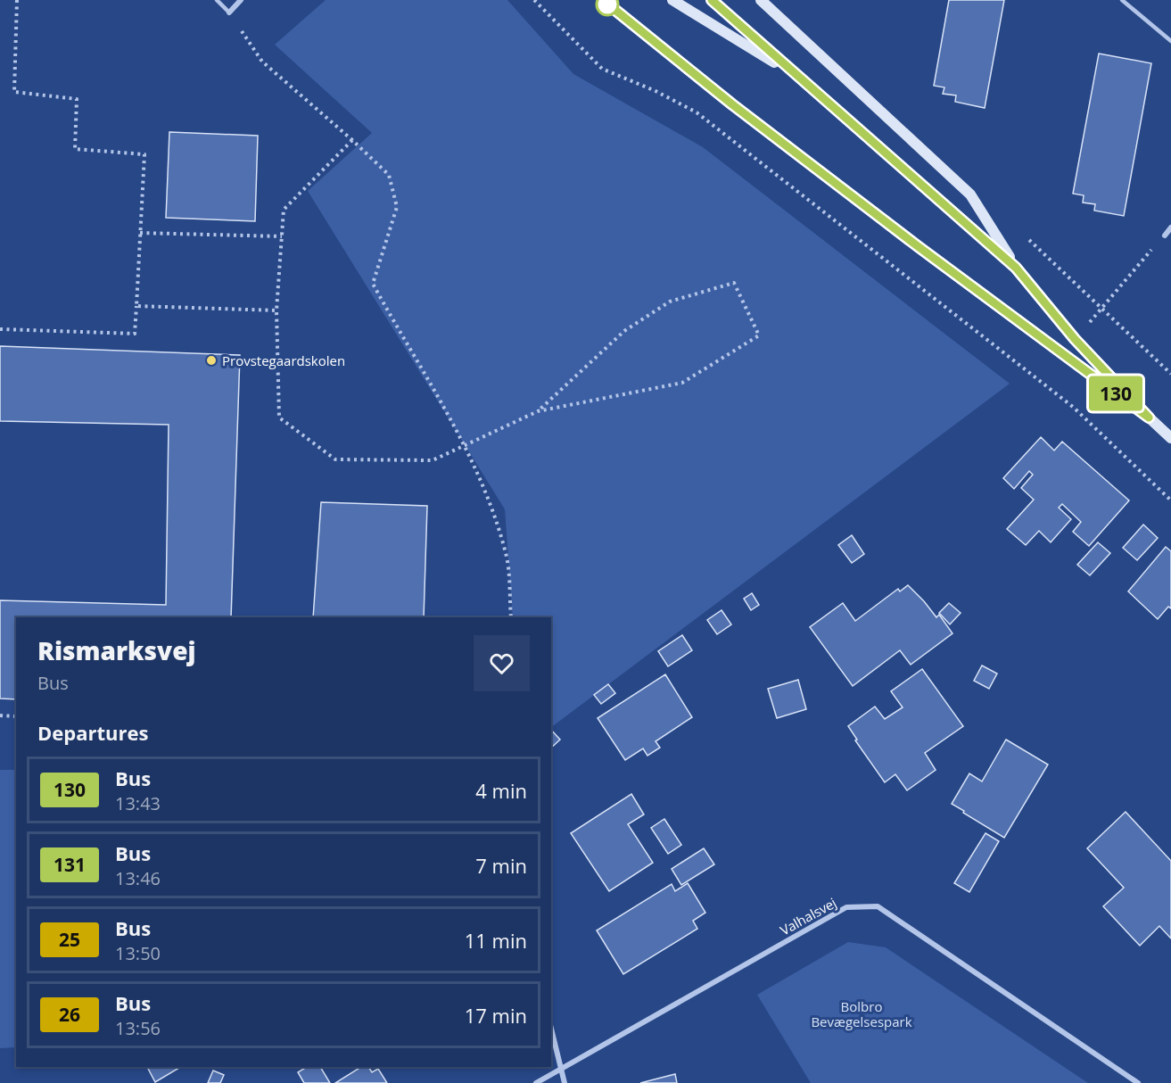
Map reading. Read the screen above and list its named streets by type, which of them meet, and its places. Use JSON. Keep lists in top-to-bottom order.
{
  "streets": {
    "street": ["Valhalsvej"]
  },
  "parks": ["Bolbro Bevægelsespark"],
  "places": ["Provstegaardskolen"],
  "lines": ["bus line 130"],
  "page": {
    "on_map": "130",
    "heading": [
      ["Rismarksvej", "Bus"],
      "Departures"
    ],
    "list": [
      {
        "mark": "130",
        "name": "Bus",
        "note": "13:43",
        "value": "4 min"
      },
      {
        "mark": "131",
        "name": "Bus",
        "note": "13:46",
        "value": "7 min"
      },
      {
        "mark": "25",
        "name": "Bus",
        "note": "13:50",
        "value": "11 min"
      },
      {
        "mark": "26",
        "name": "Bus",
        "note": "13:56",
        "value": "17 min"
      }
    ]
  }
}
